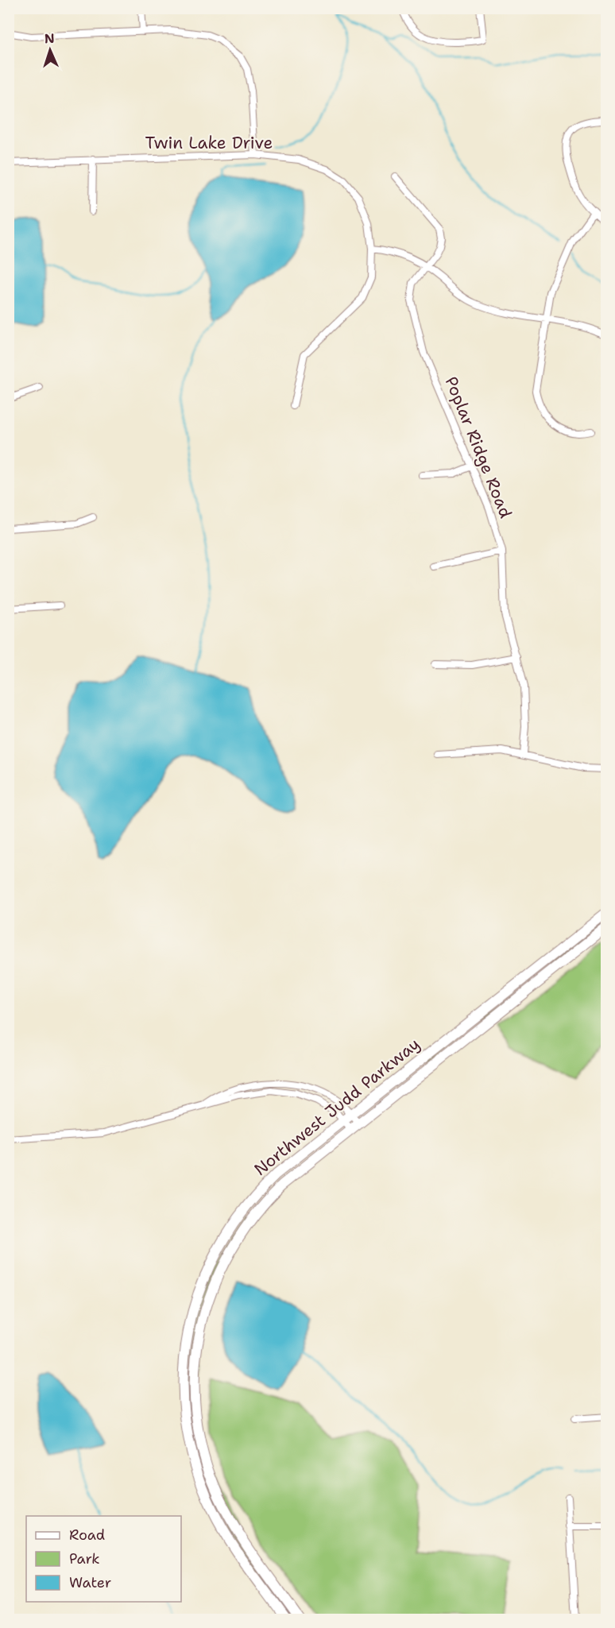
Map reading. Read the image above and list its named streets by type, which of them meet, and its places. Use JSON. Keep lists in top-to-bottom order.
{
  "streets": {
    "highway": ["Northwest Judd Parkway"],
    "street": ["Twin Lake Drive", "Poplar Ridge Road"]
  },
  "legend": ["Road", "Park", "Water"],
  "north": "top"
}
